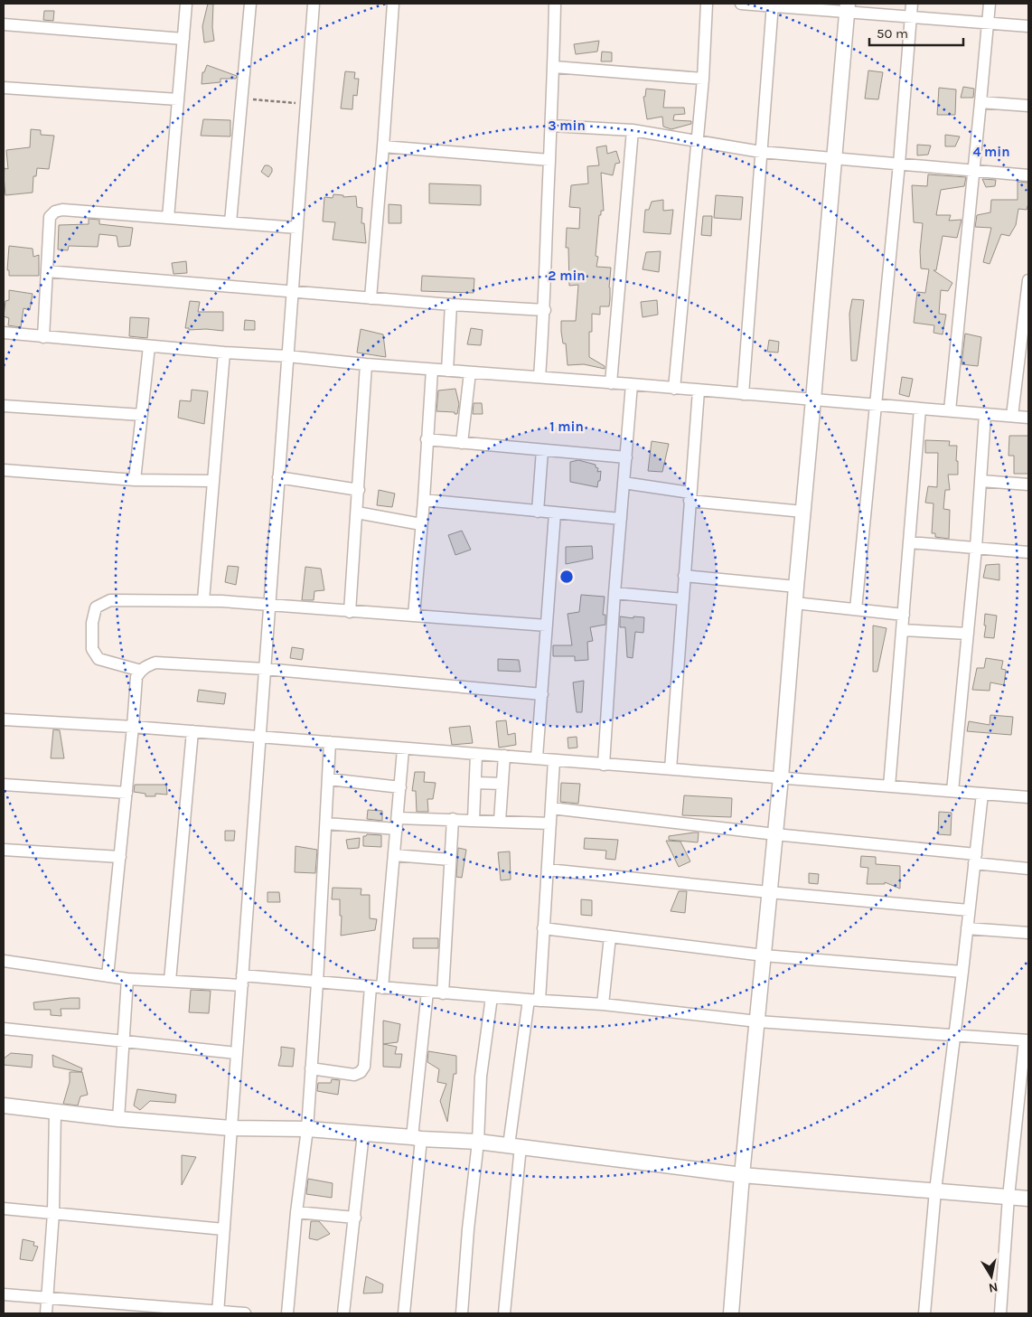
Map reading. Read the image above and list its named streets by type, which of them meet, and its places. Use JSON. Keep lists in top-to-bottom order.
{
  "scale_bar": "50 m",
  "north": "bottom",
  "rings": [
    "3 min",
    "4 min",
    "2 min",
    "1 min"
  ]
}
